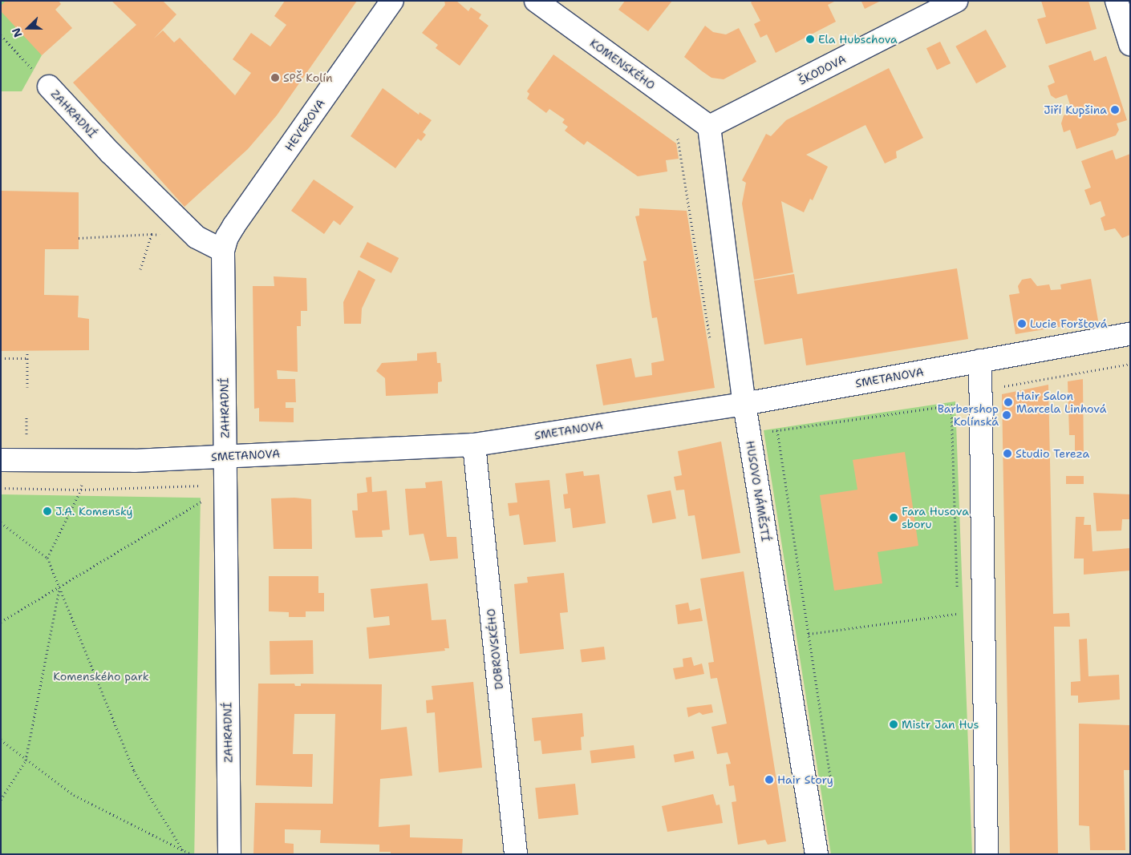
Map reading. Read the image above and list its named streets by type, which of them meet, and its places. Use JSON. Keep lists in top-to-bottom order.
{
  "streets": {
    "street": [
      "KOMENSKÉHO",
      "ŠKODOVA",
      "ZAHRADNÍ",
      "HEVEROVA",
      "SMETANOVA",
      "HUSOVO NÁMĚSTÍ",
      "DOBROVSKÉHO"
    ]
  },
  "crossings": [
    ["KOMENSKÉHO", "ŠKODOVA"],
    ["KOMENSKÉHO", "HUSOVO NÁMĚSTÍ"],
    ["ŠKODOVA", "HUSOVO NÁMĚSTÍ"],
    ["ZAHRADNÍ", "HEVEROVA"],
    ["ZAHRADNÍ", "SMETANOVA"],
    ["SMETANOVA", "HUSOVO NÁMĚSTÍ"],
    ["SMETANOVA", "DOBROVSKÉHO"]
  ],
  "parks": ["Komenského park"],
  "places": [
    "Ela Hubschova",
    "SPŠ Kolín",
    "Jiří Kupšina",
    "Lucie Forštová",
    "Hair Salon Marcela Linhová",
    "Barbershop Kolínská",
    "Studio Tereza",
    "J.A. Komenský",
    "Fara Husova sboru",
    "Mistr Jan Hus",
    "Hair Story"
  ],
  "north": "left"
}
